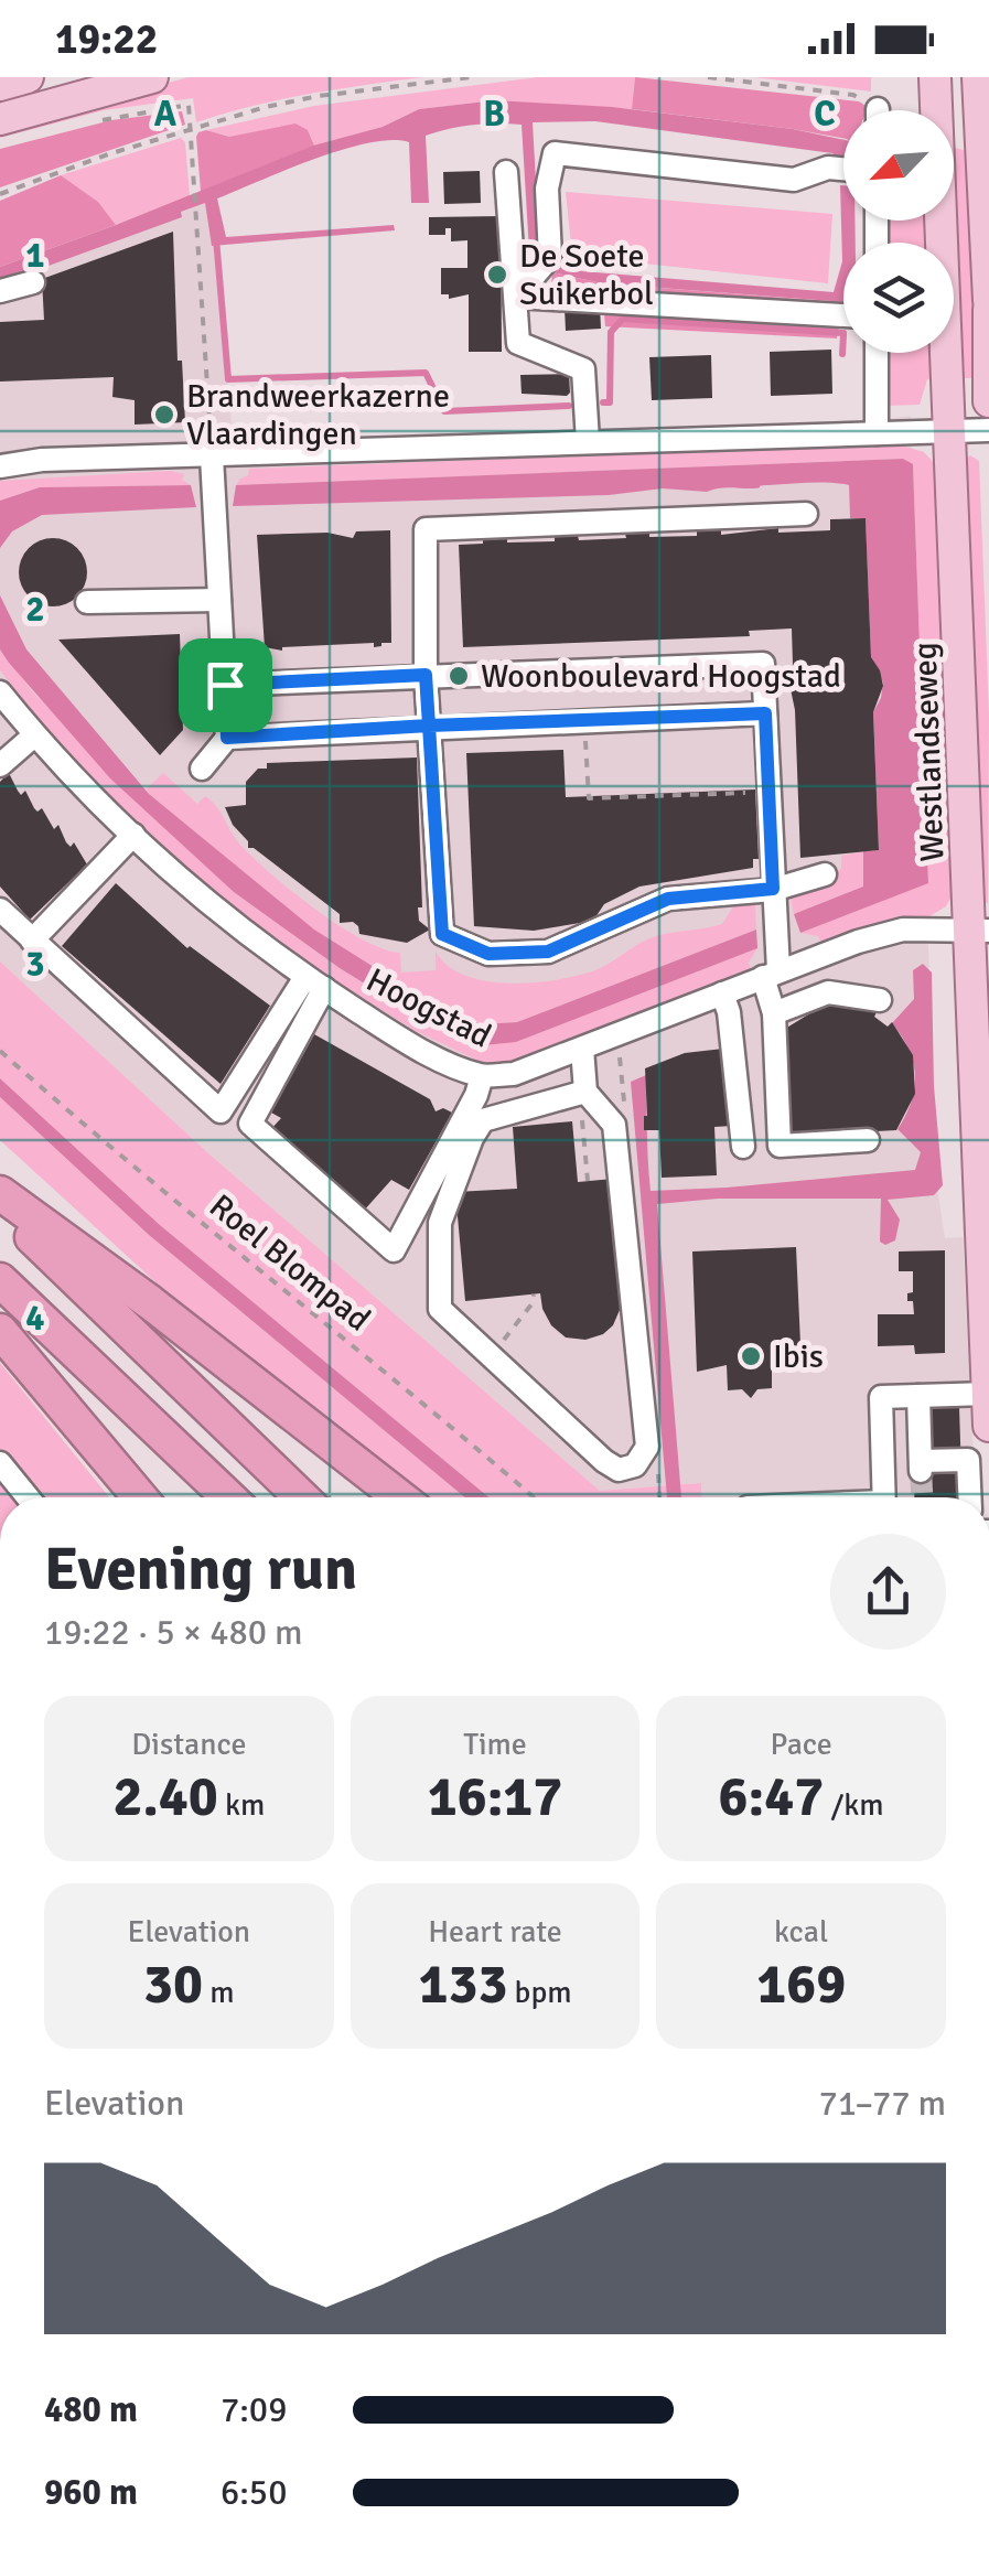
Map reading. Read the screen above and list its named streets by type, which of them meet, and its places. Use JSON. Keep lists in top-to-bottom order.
{
  "streets": {
    "main road": ["Westlandseweg"],
    "street": ["Hoogstad"],
    "path": ["Roel Blompad"]
  },
  "crossings": [
    ["Westlandseweg", "Hoogstad"]
  ],
  "places": [
    "De Soete Suikerbol",
    "Brandweerkazerne Vlaardingen",
    "Woonboulevard Hoogstad",
    "Ibis"
  ],
  "north": "bottom left",
  "page": {
    "status": "19:22",
    "heading": ["Evening run", "19:22 · 5 × 480 m"],
    "stats": [
      ["Distance", "2.40 km"],
      ["Time", "16:17"],
      ["Pace", "6:47 /km"],
      ["Elevation", "30 m"],
      ["Heart rate", "133 bpm"],
      ["kcal", "169"]
    ],
    "chart": ["Elevation", "71–77 m"],
    "list": [
      {
        "name": "480 m",
        "note": "7:09"
      },
      {
        "name": "960 m",
        "note": "6:50"
      }
    ]
  },
  "grid": {
    "columns": ["A", "B", "C"],
    "rows": [
      "1",
      "2",
      "3",
      "4"
    ]
  }
}
